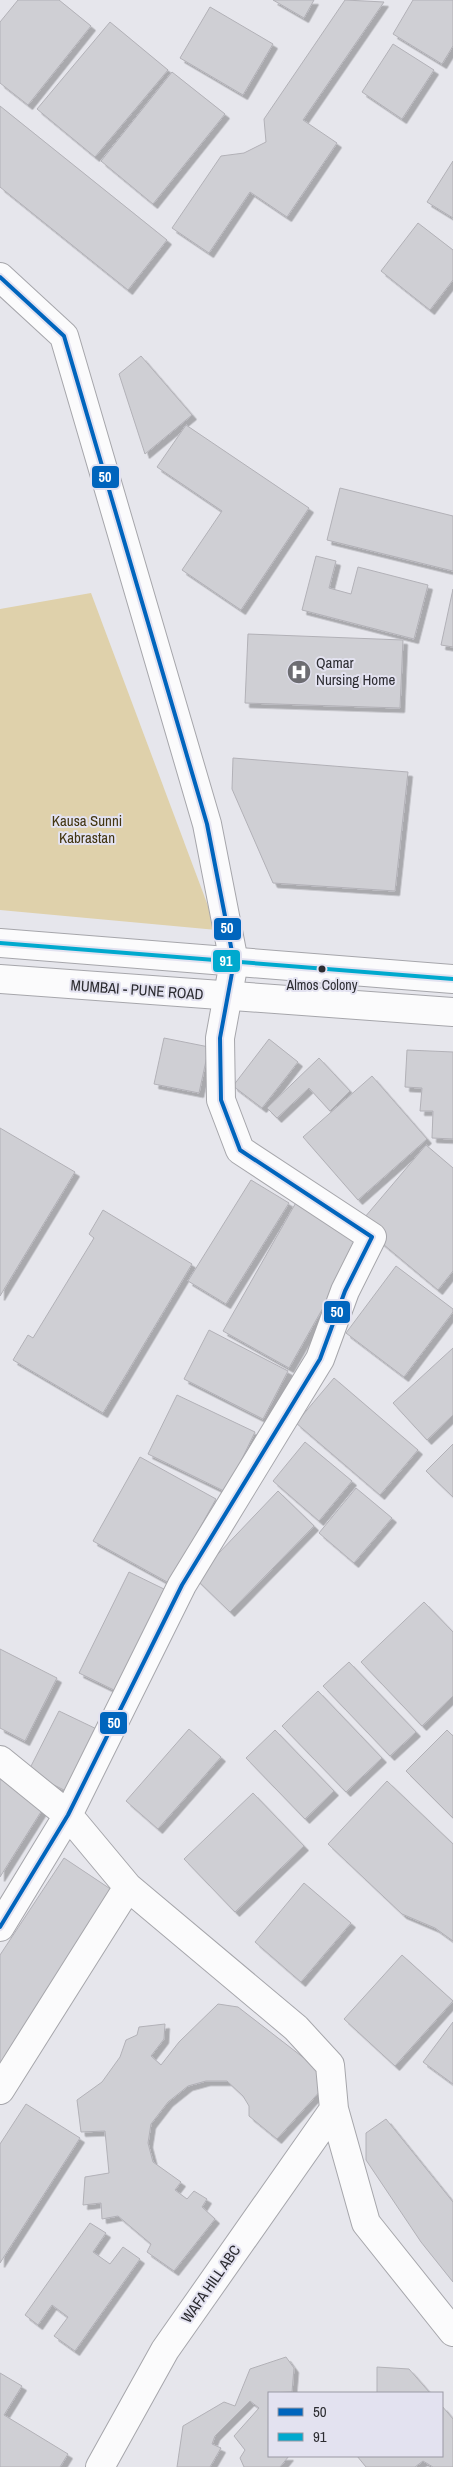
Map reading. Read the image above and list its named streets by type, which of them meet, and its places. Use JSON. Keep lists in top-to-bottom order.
{
  "streets": {
    "street": ["MUMBAI - PUNE ROAD", "WAFA HILL ABC"]
  },
  "parks": ["Kausa Sunni Kabrastan"],
  "places": {
    "hospital": ["Qamar Nursing Home"],
    "other": ["Almos Colony"]
  },
  "lines": ["transit line 50", "transit line 91"],
  "legend": ["50", "91"]
}
